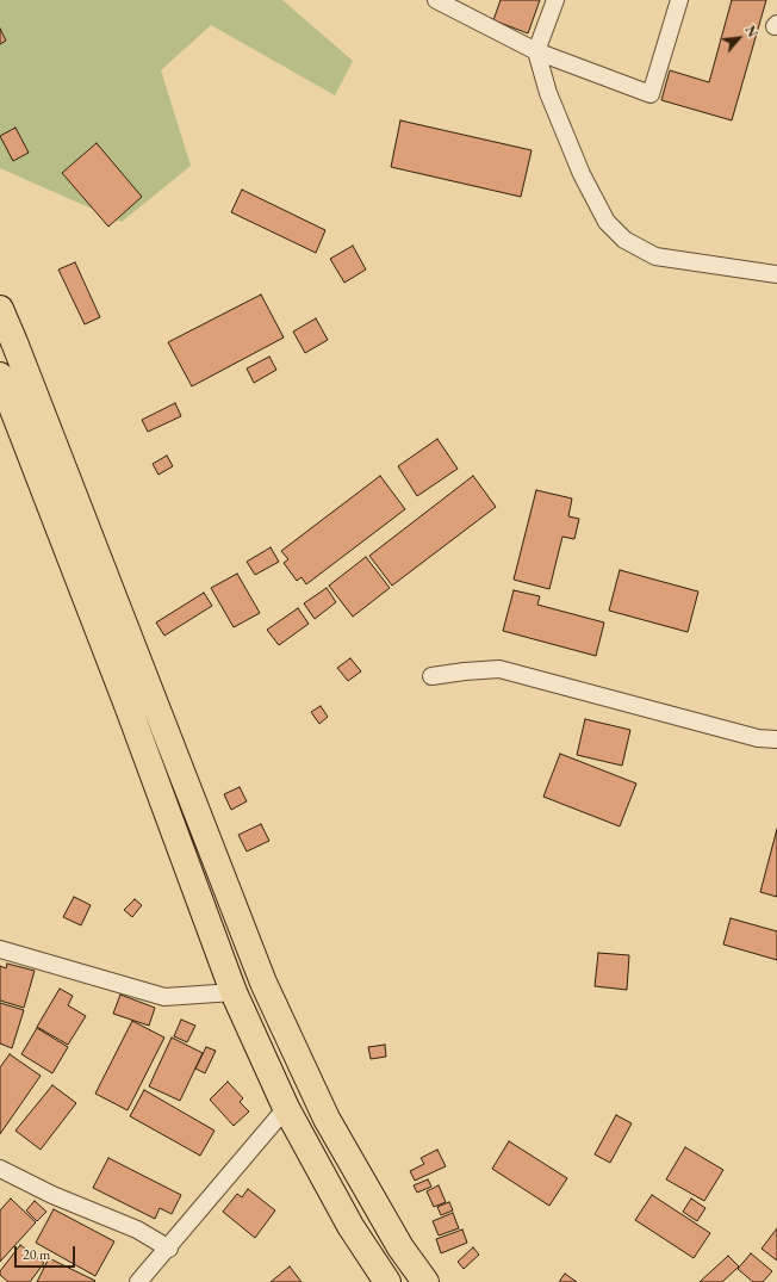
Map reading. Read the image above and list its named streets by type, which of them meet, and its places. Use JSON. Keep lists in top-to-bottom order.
{
  "scale_bar": "20 m",
  "north": "top right"
}
